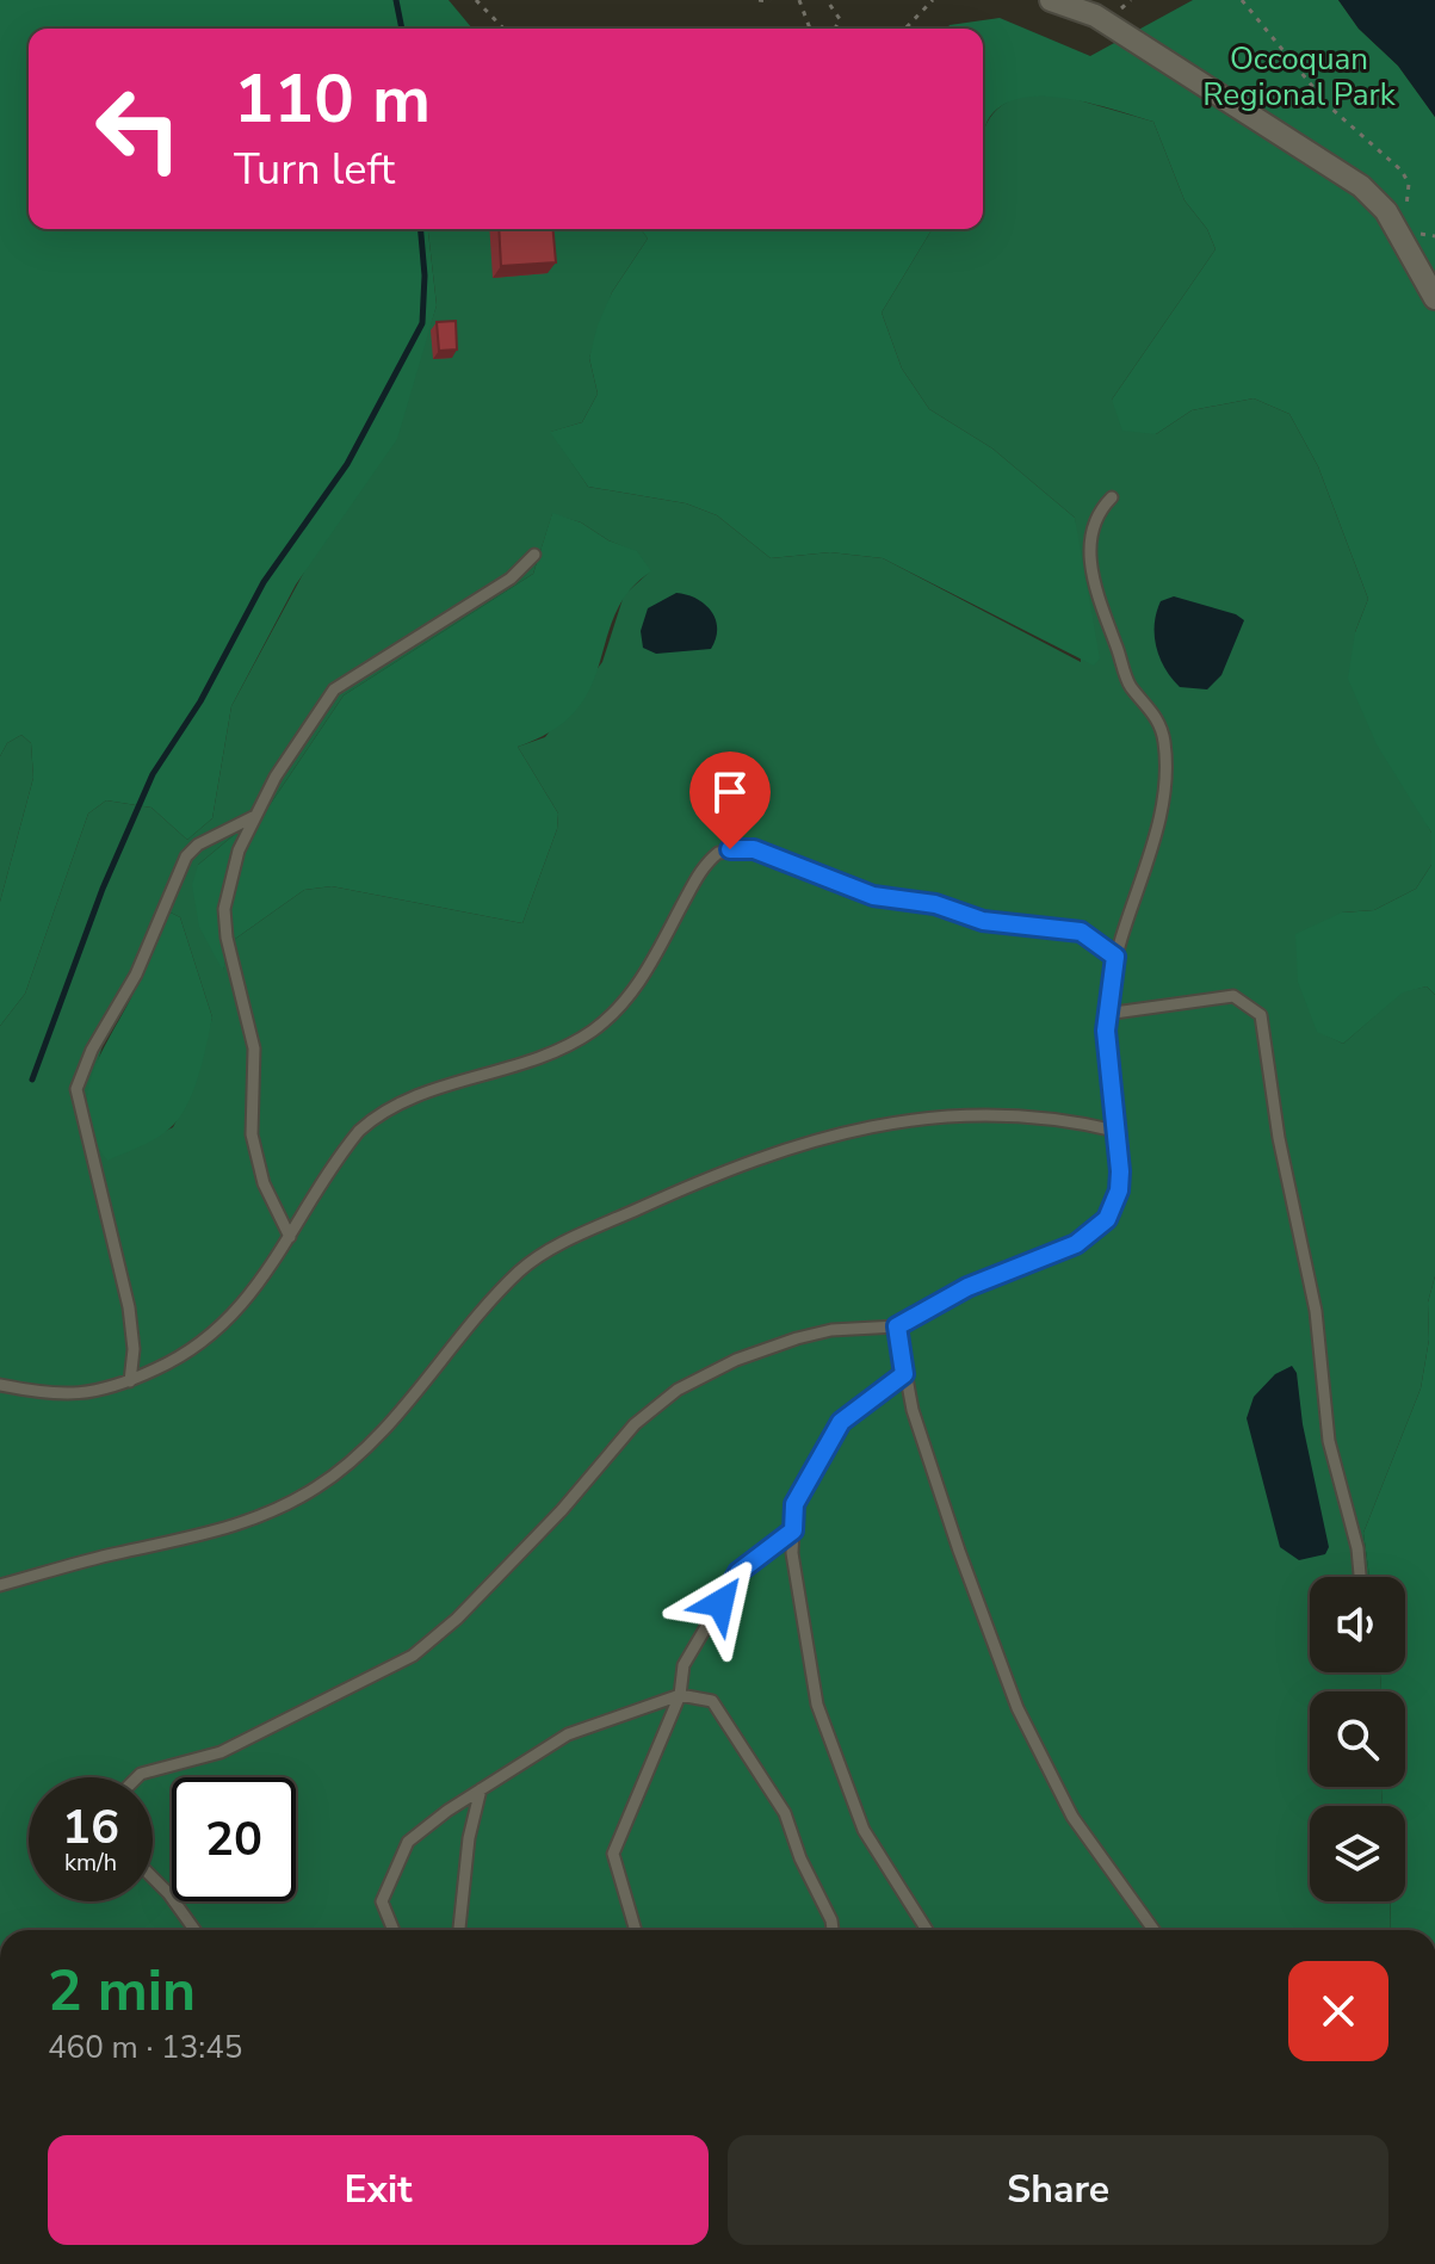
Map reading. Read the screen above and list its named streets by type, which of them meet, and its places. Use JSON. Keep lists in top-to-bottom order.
{
  "parks": ["Occoquan Regional Park"],
  "page": {
    "turn": ["110 m", "Turn left"],
    "speed": "16 km/h",
    "limit": "20",
    "heading": ["2 min", "460 m · 13:45"],
    "buttons": ["Exit", "Share"]
  }
}
